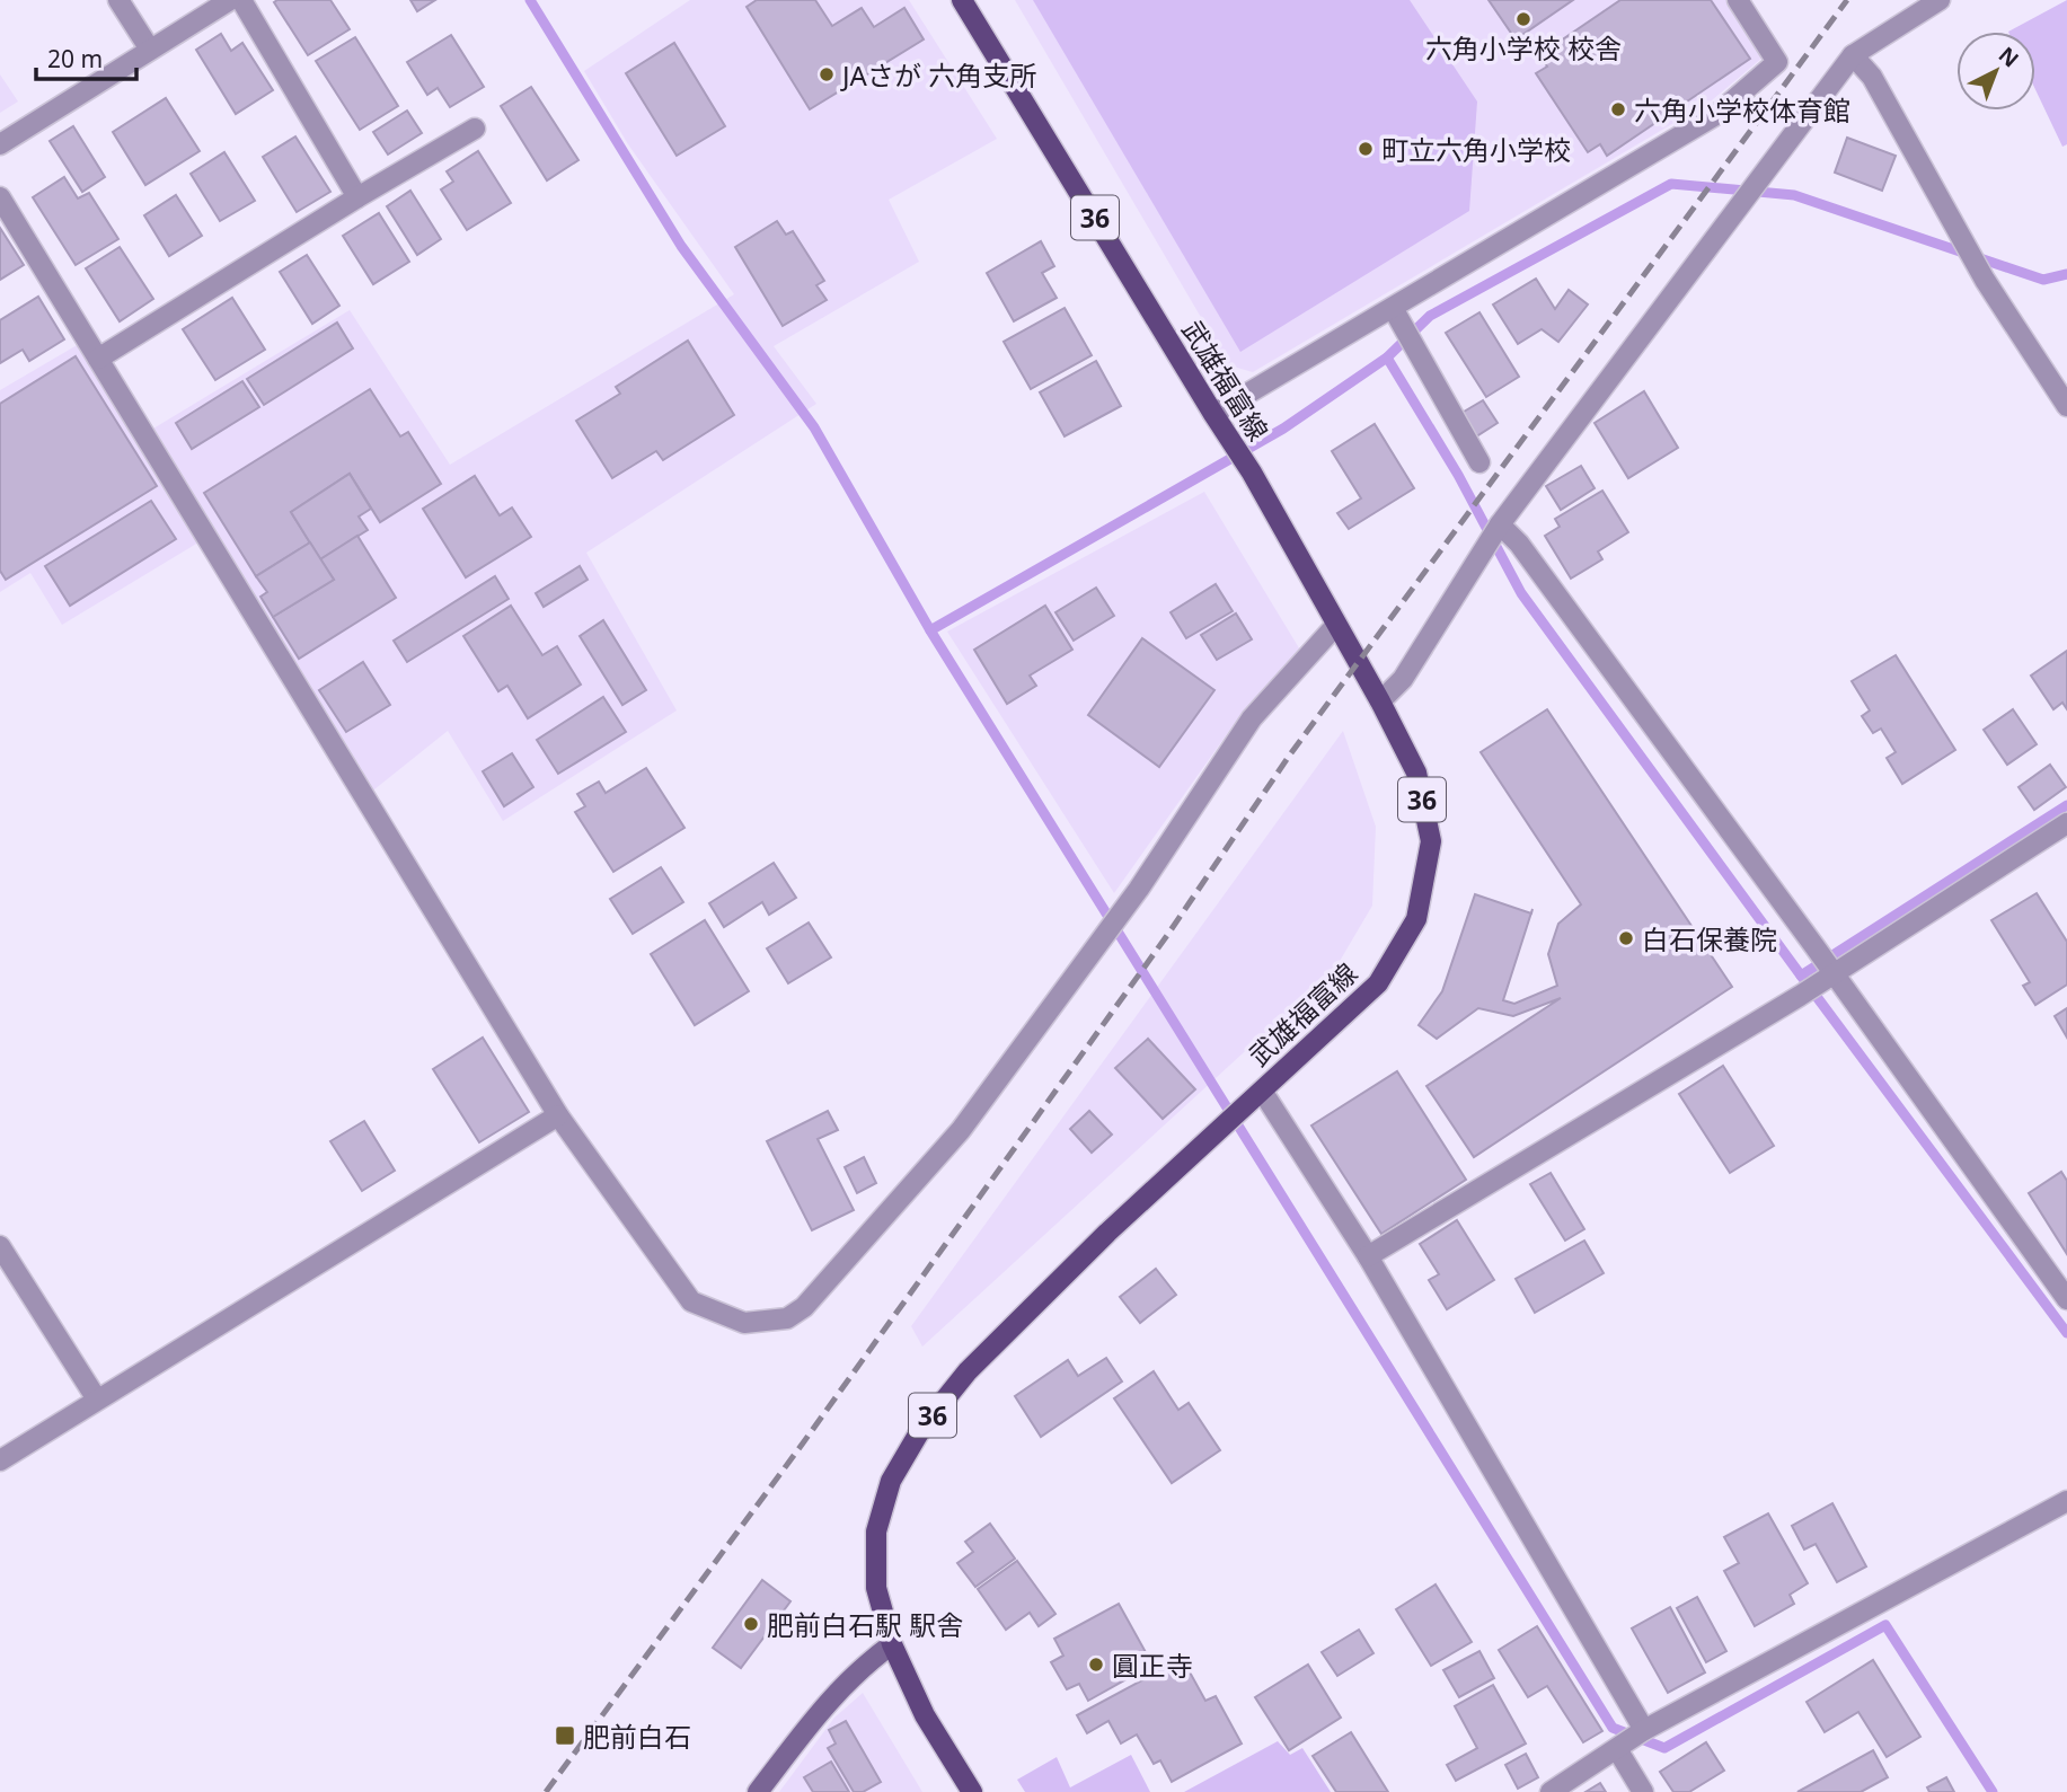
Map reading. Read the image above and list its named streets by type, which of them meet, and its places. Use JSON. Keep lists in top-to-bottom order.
{
  "streets": {
    "main road": ["36", "武雄福富線"]
  },
  "places": {
    "other": [
      "六角小学校 校舎",
      "JAさが 六角支所",
      "六角小学校体育館",
      "町立六角小学校",
      "白石保養院",
      "肥前白石駅 駅舎",
      "圓正寺"
    ],
    "transit": ["肥前白石"]
  },
  "scale_bar": "20 m",
  "north": "top right"
}
